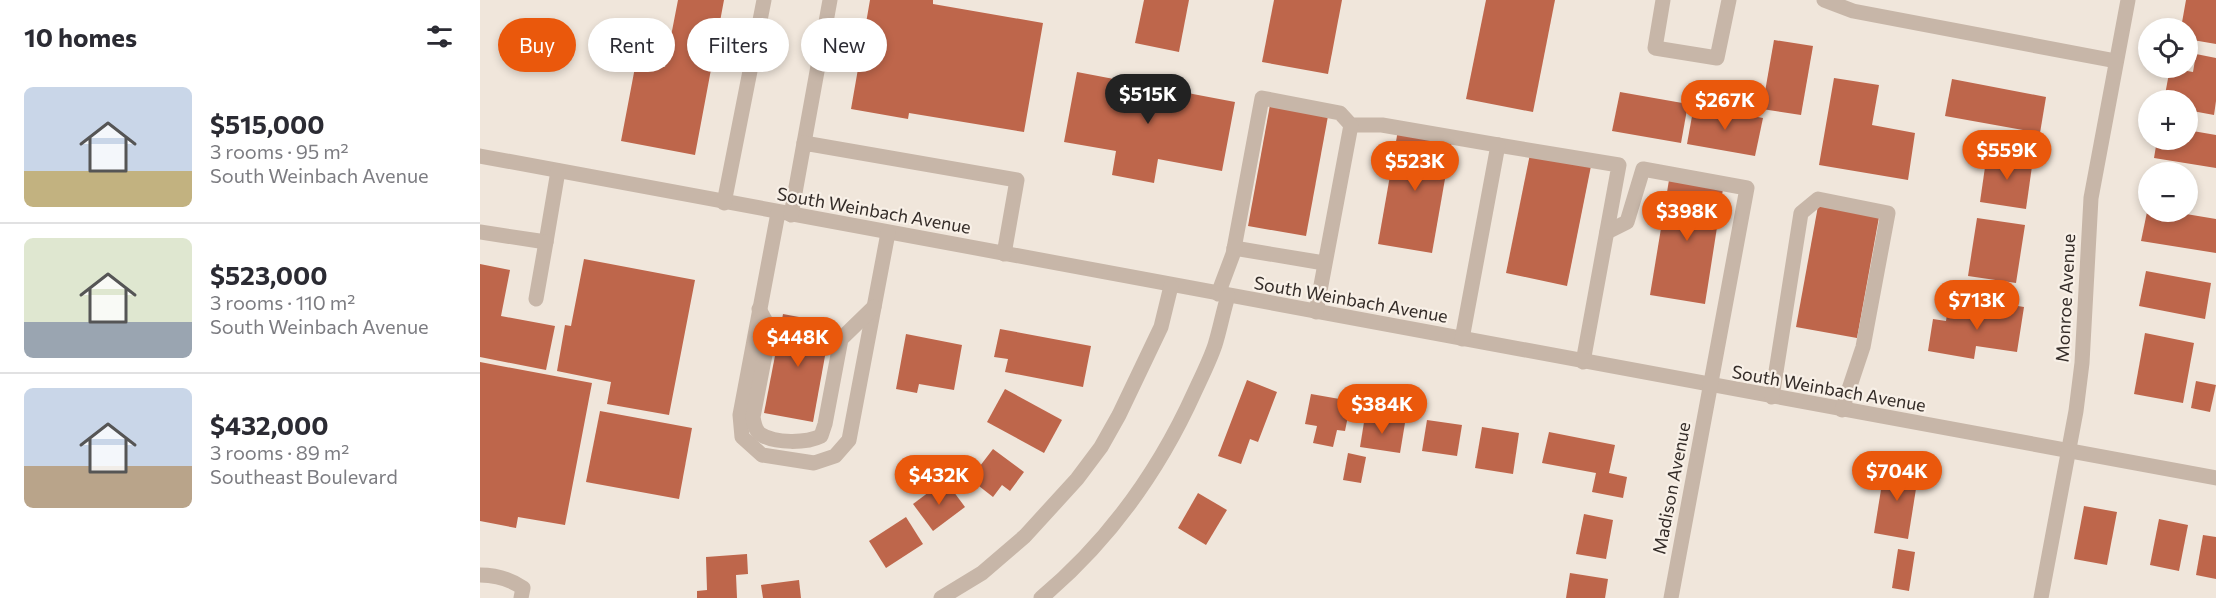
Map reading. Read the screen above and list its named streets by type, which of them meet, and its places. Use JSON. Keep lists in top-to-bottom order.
{
  "streets": {
    "street": ["South Weinbach Avenue", "Monroe Avenue", "Madison Avenue"]
  },
  "crossings": [
    ["South Weinbach Avenue", "Monroe Avenue"],
    ["South Weinbach Avenue", "Madison Avenue"]
  ],
  "page": {
    "heading": "10 homes",
    "map_buttons": ["+", "−"],
    "chip": [
      "Buy",
      "Rent",
      "Filters",
      "New"
    ],
    "list": [
      {
        "name": "$515,000",
        "note": "3 rooms · 95 m² · South Weinbach Avenue"
      },
      {
        "name": "$523,000",
        "note": "3 rooms · 110 m² · South Weinbach Avenue"
      },
      {
        "name": "$432,000",
        "note": "3 rooms · 89 m² · Southeast Boulevard"
      }
    ],
    "price": [
      "$515K",
      "$267K",
      "$559K",
      "$523K",
      "$398K",
      "$713K",
      "$448K",
      "$384K",
      "$704K",
      "$432K"
    ]
  }
}
